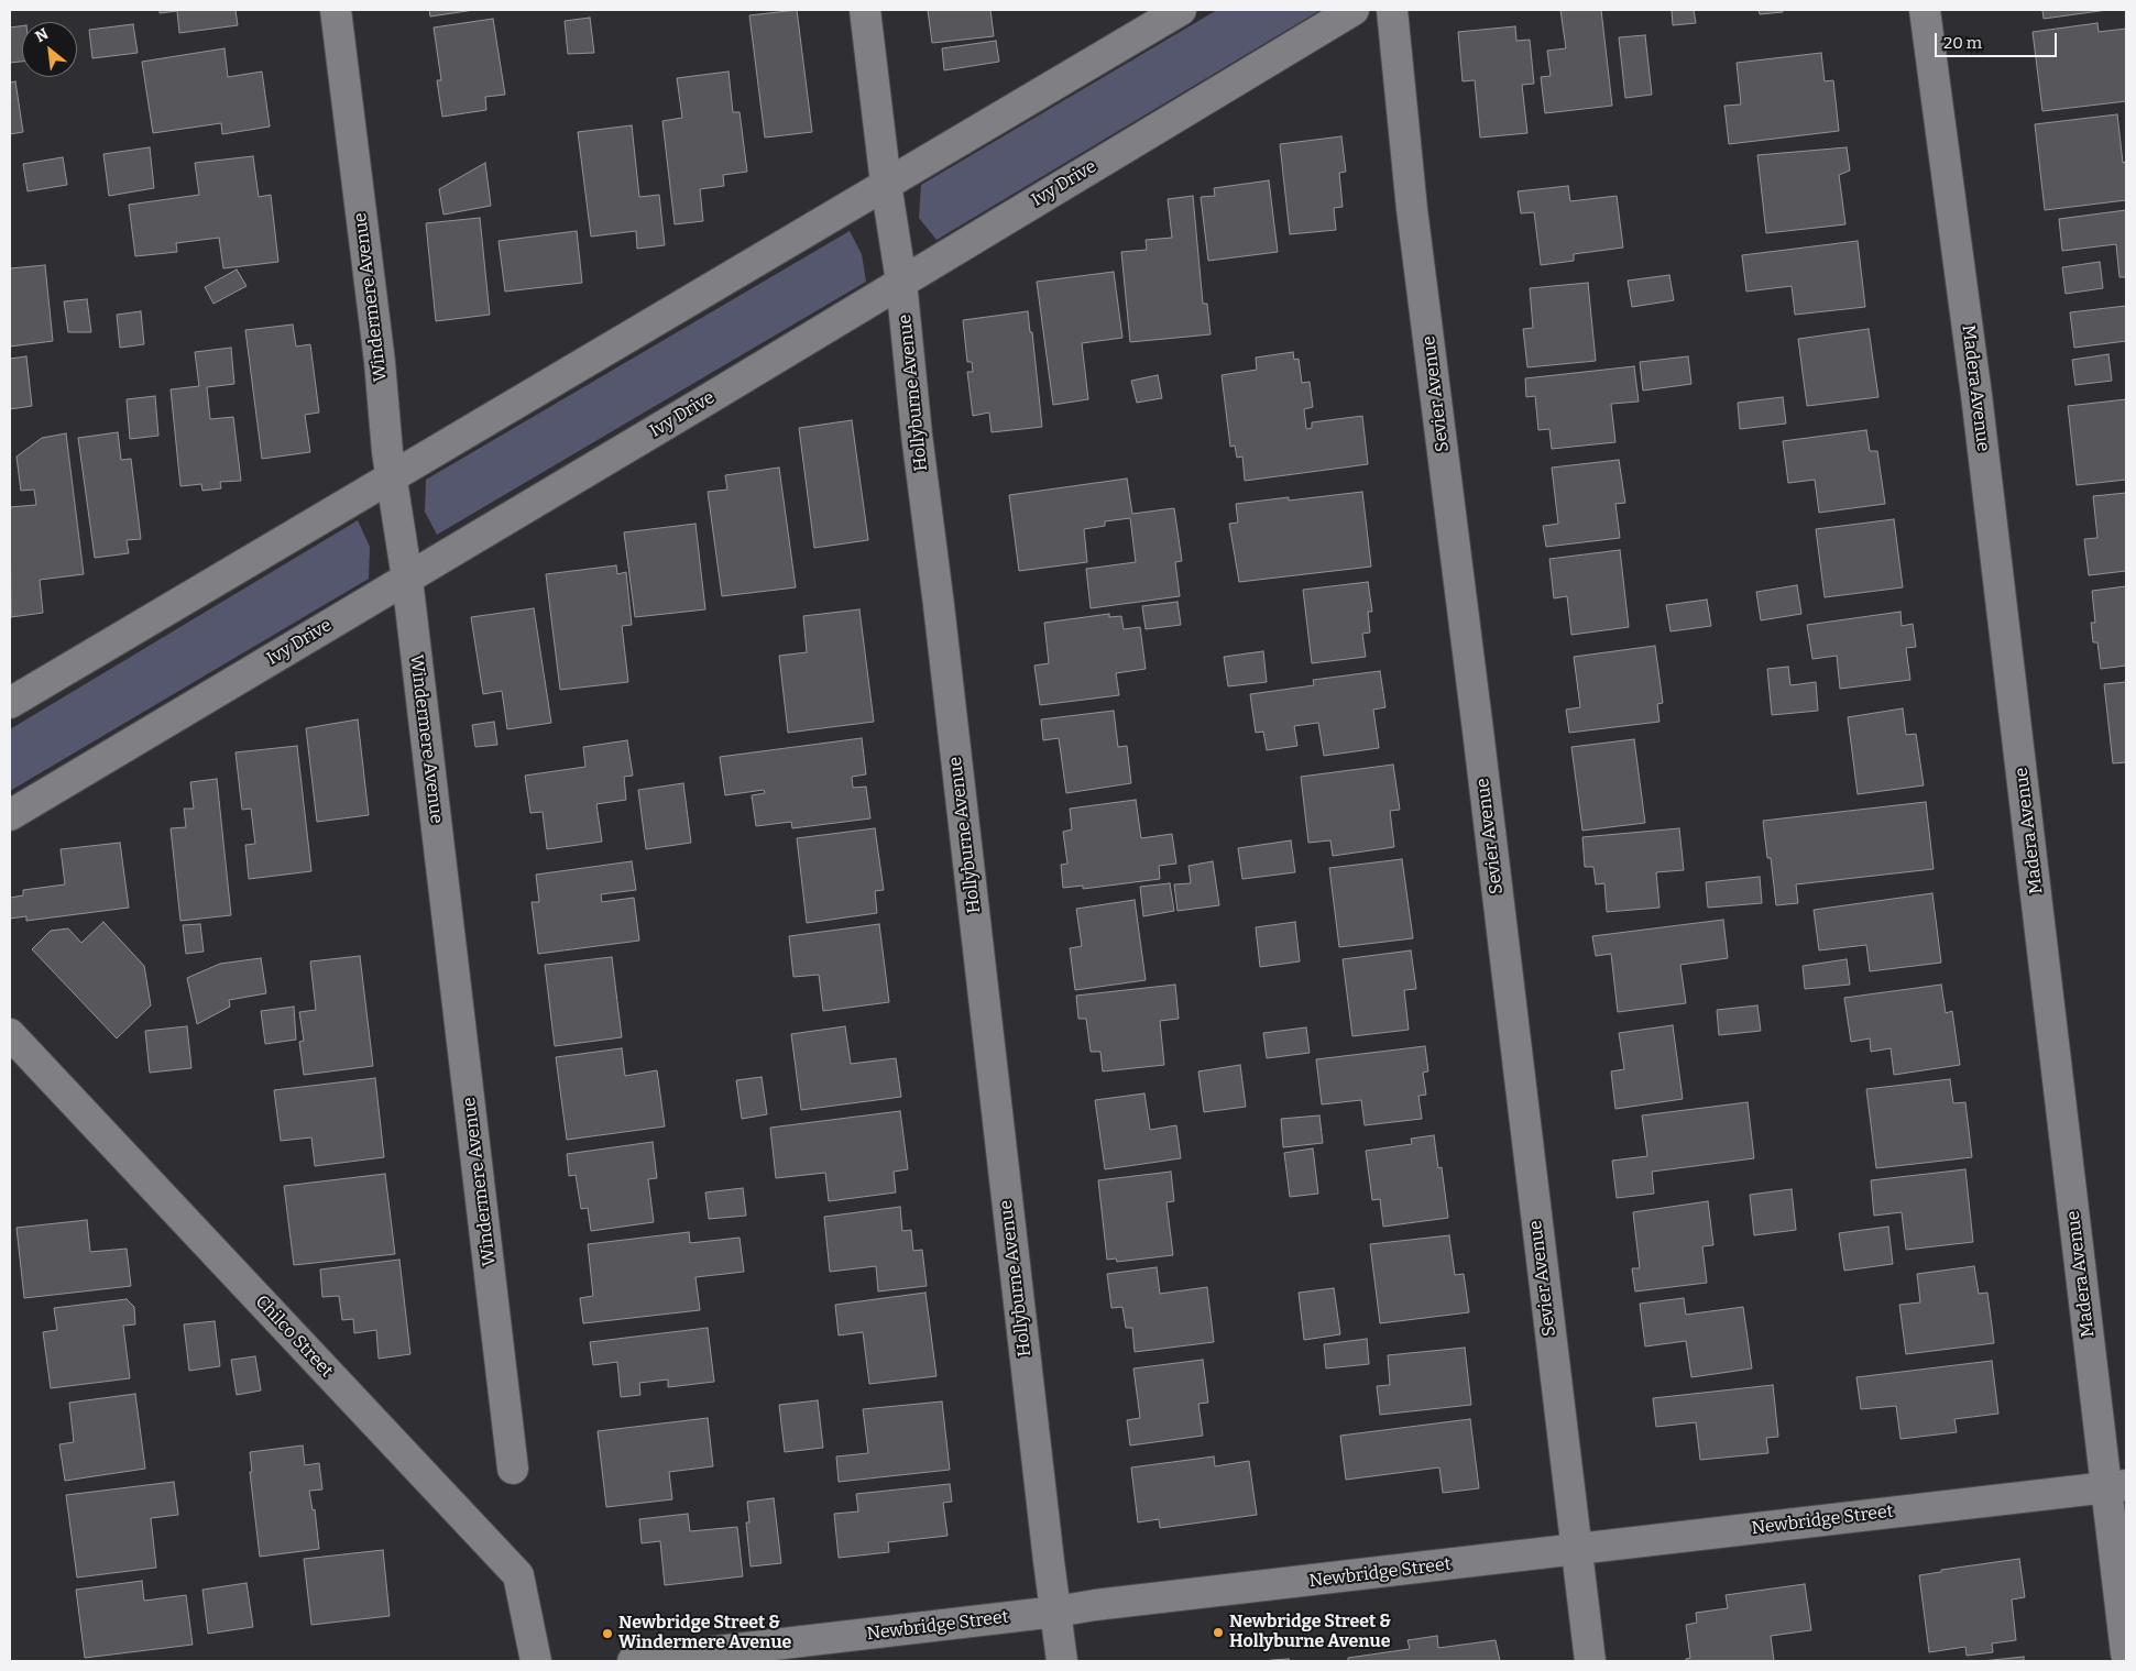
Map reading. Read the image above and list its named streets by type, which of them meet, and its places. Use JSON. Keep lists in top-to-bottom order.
{
  "streets": {
    "street": [
      "Ivy Drive",
      "Windermere Avenue",
      "Madera Avenue",
      "Hollyburne Avenue",
      "Sevier Avenue",
      "Chilco Street",
      "Newbridge Street"
    ]
  },
  "crossings": [
    ["Ivy Drive", "Windermere Avenue"],
    ["Ivy Drive", "Hollyburne Avenue"],
    ["Madera Avenue", "Newbridge Street"],
    ["Hollyburne Avenue", "Newbridge Street"],
    ["Sevier Avenue", "Newbridge Street"]
  ],
  "places": ["Newbridge Street & Hollyburne Avenue", "Newbridge Street & Windermere Avenue"],
  "scale_bar": "20 m",
  "north": "top left"
}
